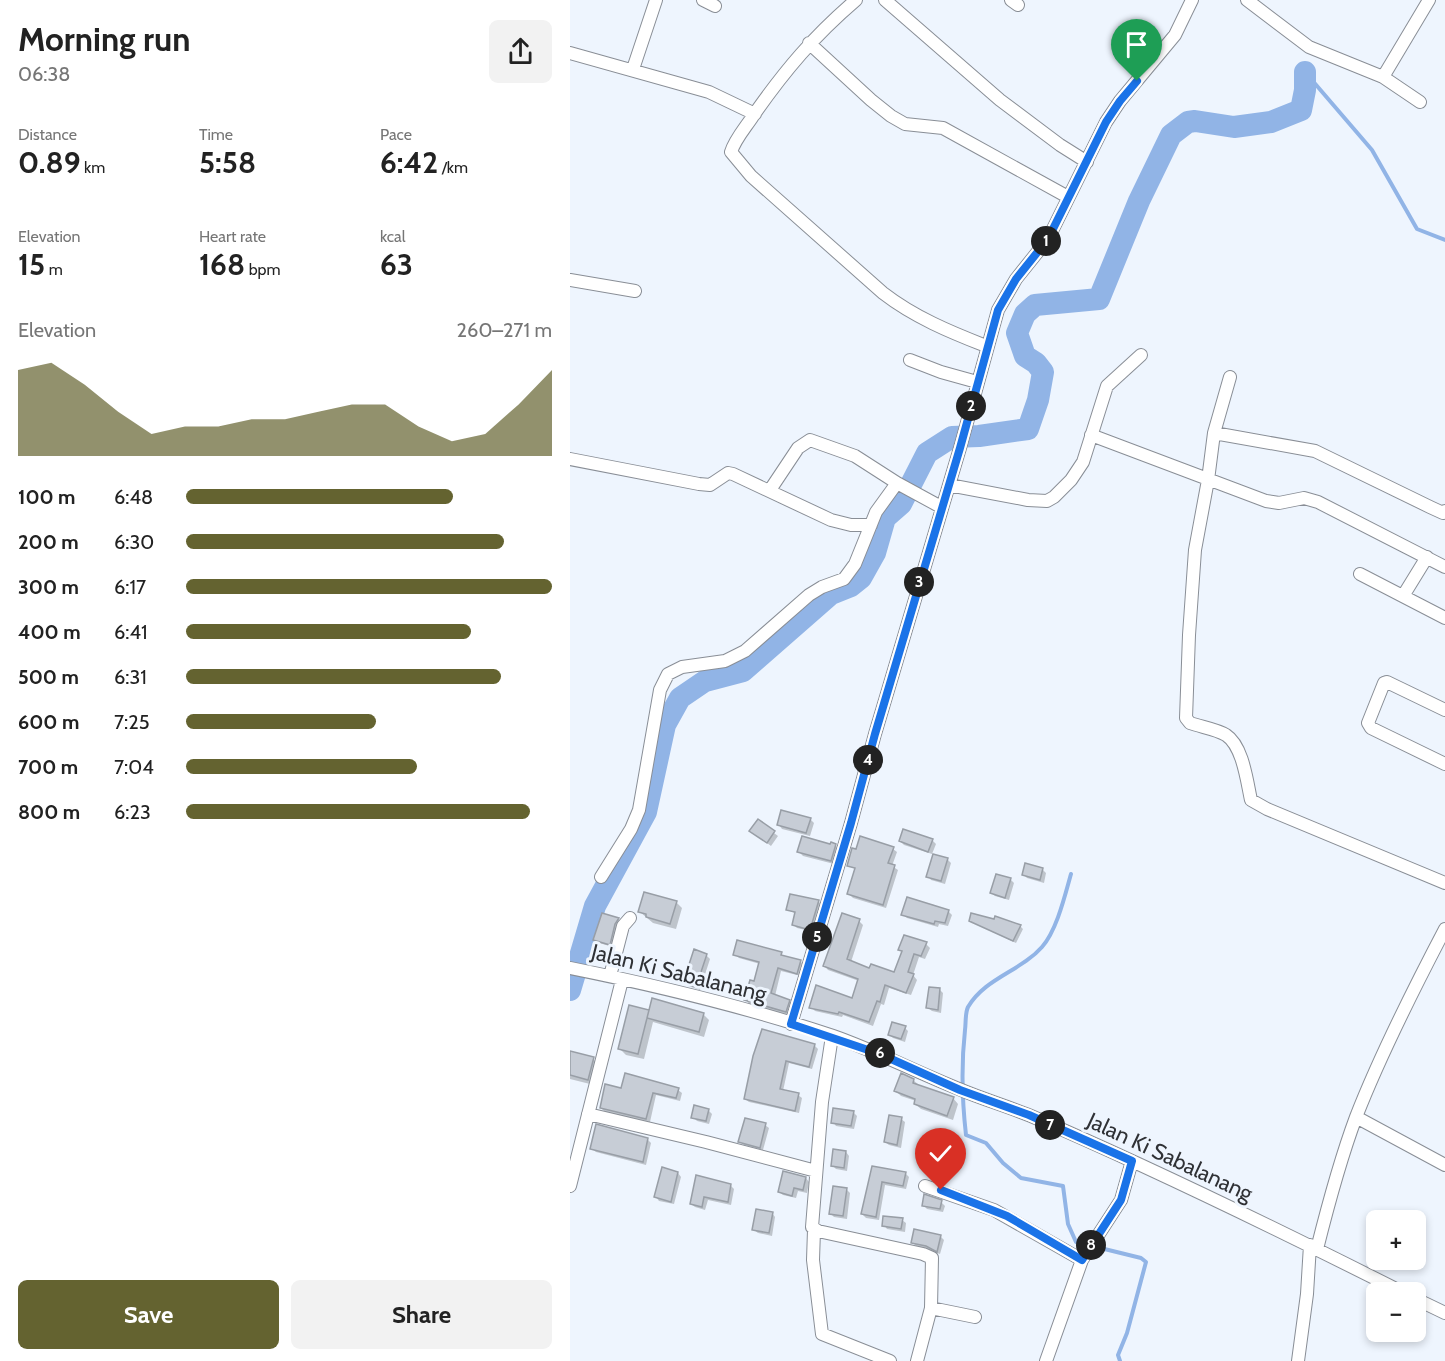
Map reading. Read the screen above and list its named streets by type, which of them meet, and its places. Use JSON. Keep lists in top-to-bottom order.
{
  "streets": {
    "street": ["Jalan Ki Sabalanang"]
  },
  "page": {
    "heading": ["Morning run", "06:38"],
    "stats": [
      ["Distance", "0.89 km"],
      ["Time", "5:58"],
      ["Pace", "6:42 /km"],
      ["Elevation", "15 m"],
      ["Heart rate", "168 bpm"],
      ["kcal", "63"]
    ],
    "pins": [
      "1",
      "2",
      "3",
      "4",
      "5",
      "6",
      "7",
      "8"
    ],
    "chart": ["Elevation", "260–271 m"],
    "list": [
      {
        "name": "100 m",
        "note": "6:48"
      },
      {
        "name": "200 m",
        "note": "6:30"
      },
      {
        "name": "300 m",
        "note": "6:17"
      },
      {
        "name": "400 m",
        "note": "6:41"
      },
      {
        "name": "500 m",
        "note": "6:31"
      },
      {
        "name": "600 m",
        "note": "7:25"
      },
      {
        "name": "700 m",
        "note": "7:04"
      },
      {
        "name": "800 m",
        "note": "6:23"
      }
    ],
    "map_buttons": ["+", "−"],
    "buttons": ["Save", "Share"]
  }
}
